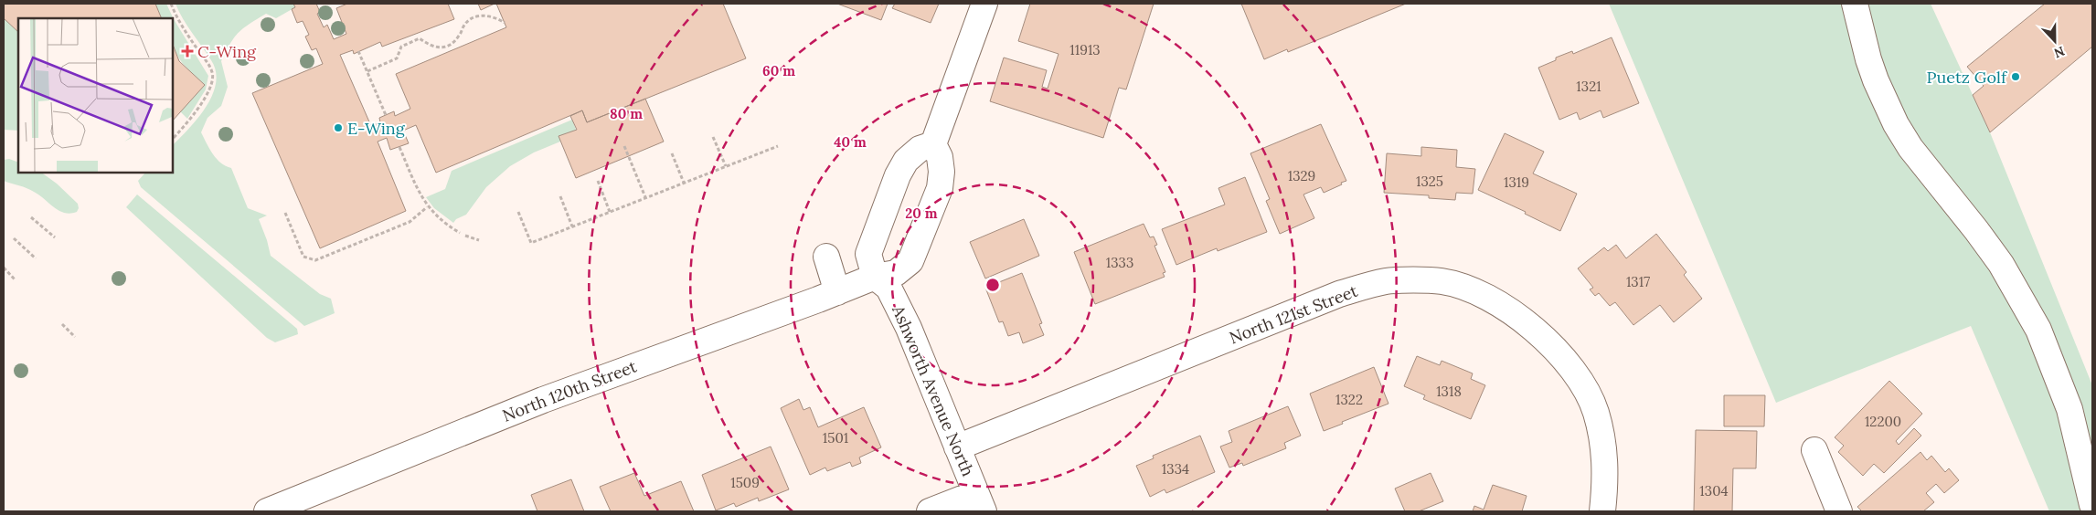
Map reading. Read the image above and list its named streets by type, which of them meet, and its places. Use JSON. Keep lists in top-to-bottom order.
{
  "streets": {
    "street": ["North 121st Street", "North 120th Street", "Ashworth Avenue North"]
  },
  "crossings": [
    ["North 121st Street", "Ashworth Avenue North"],
    ["North 120th Street", "Ashworth Avenue North"]
  ],
  "places": {
    "health": ["C-Wing"],
    "other": ["Puetz Golf", "E-Wing"]
  },
  "house_numbers": [
    "11913",
    "1321",
    "1329",
    "1325",
    "1319",
    "1333",
    "1317",
    "1318",
    "1322",
    "12200",
    "1501",
    "1334",
    "1509",
    "1304"
  ],
  "north": "bottom",
  "rings": [
    "60 m",
    "80 m",
    "40 m",
    "20 m"
  ]
}
